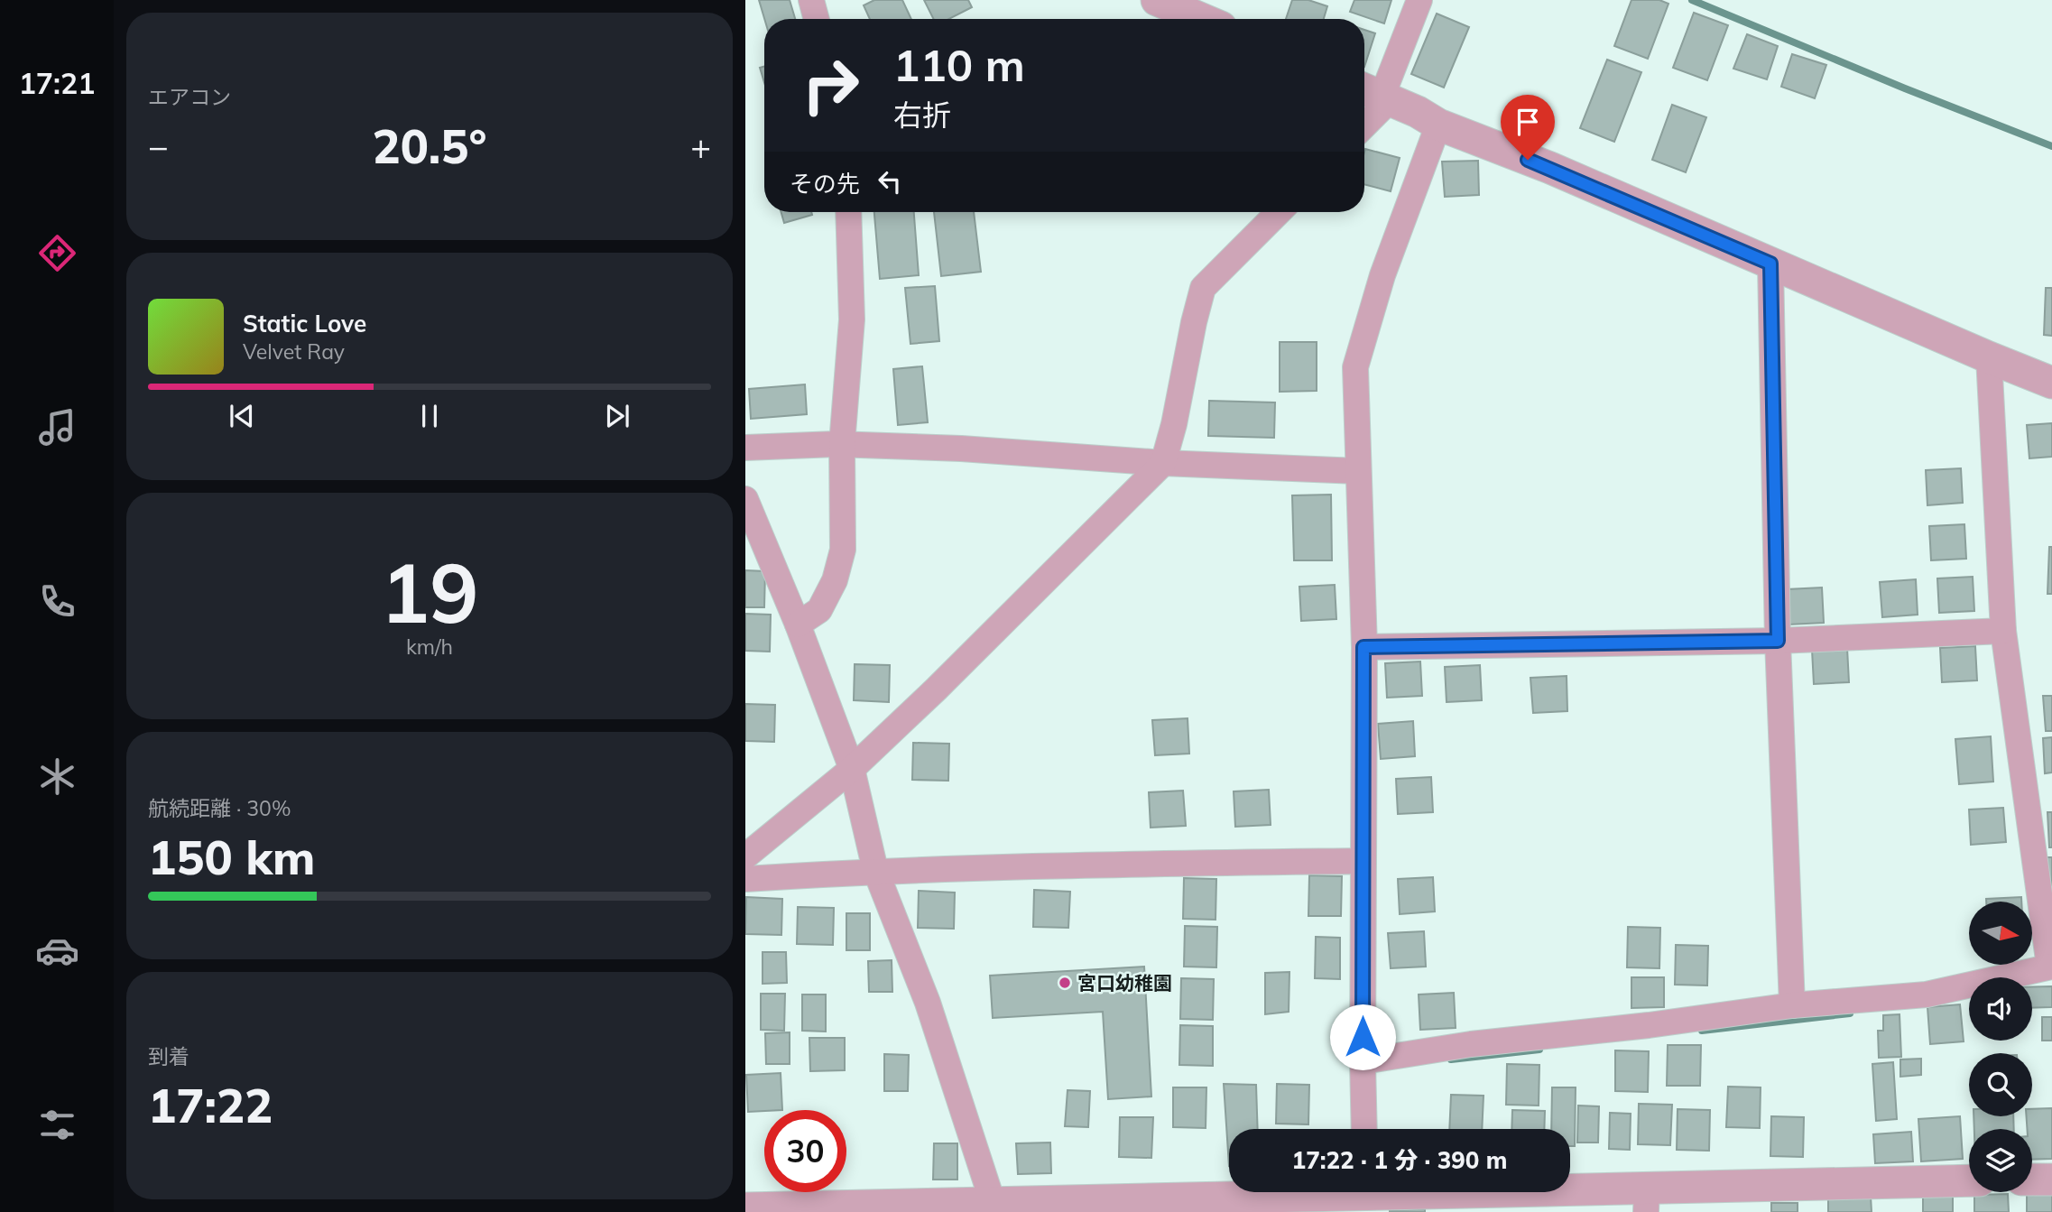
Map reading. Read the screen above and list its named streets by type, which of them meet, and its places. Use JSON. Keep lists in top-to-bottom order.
{
  "places": ["宮口幼稚園"],
  "north": "right",
  "page": {
    "tabs": "17:21",
    "tile": [
      "エアコン",
      ["19", "km/h"],
      ["航続距離 · 30%", "150 km"],
      ["到着", "17:22"]
    ],
    "turn": ["110 m", "右折"],
    "heat": ["−", "20.5°", "+"],
    "then": "その先",
    "song": ["Static Love", "Velvet Ray"],
    "limit": "30",
    "trip": "17:22 · 1 分 · 390 m"
  }
}
